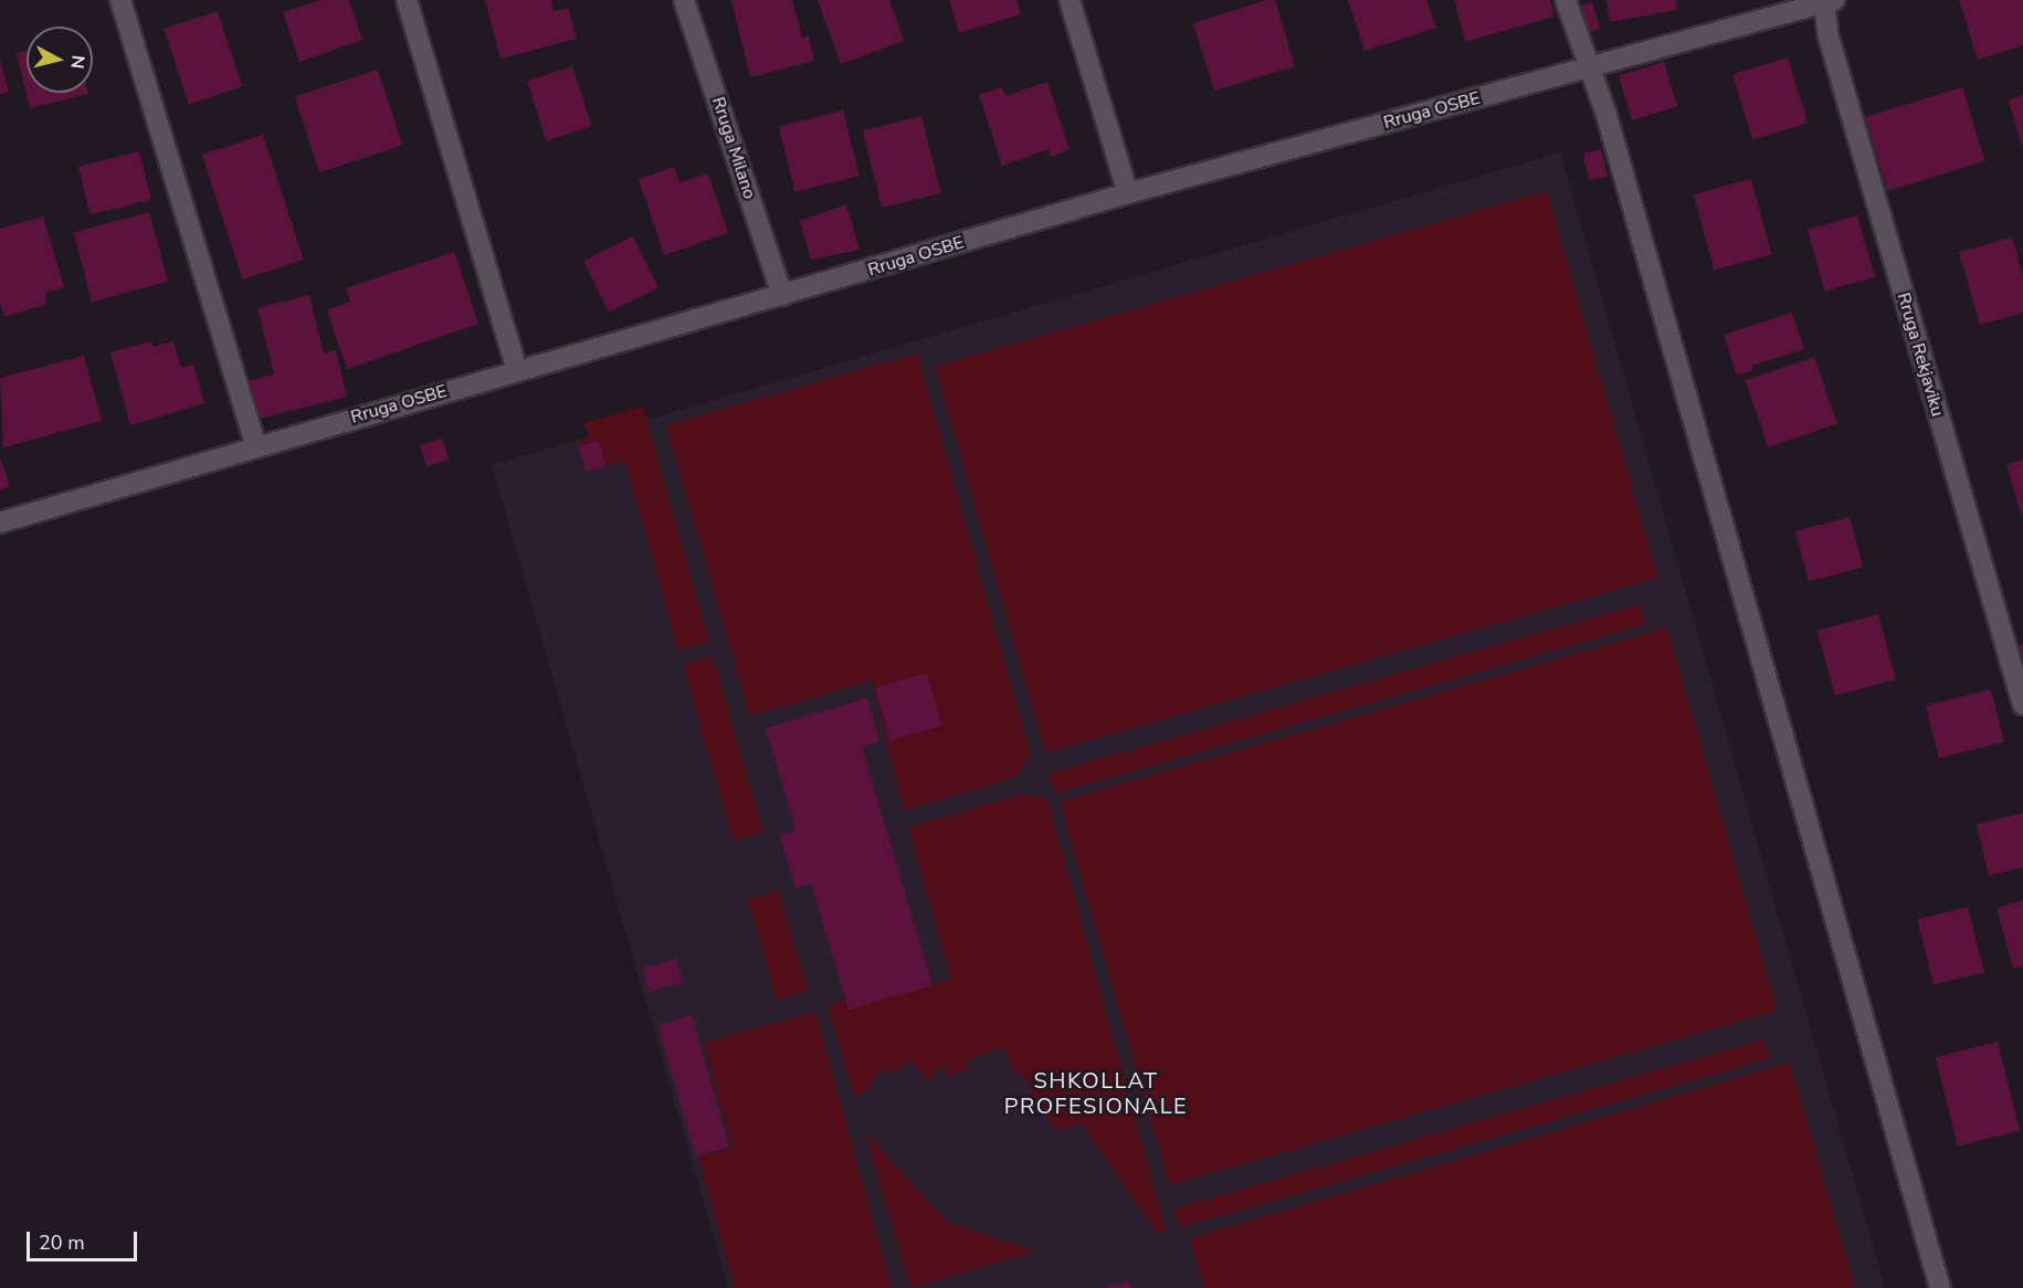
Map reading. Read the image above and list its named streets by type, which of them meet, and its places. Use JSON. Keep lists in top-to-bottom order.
{
  "streets": {
    "street": ["Rruga OSBE", "Rruga Milano", "Rruga Rekjaviku"]
  },
  "crossings": [
    ["Rruga OSBE", "Rruga Milano"],
    ["Rruga OSBE", "Rruga Rekjaviku"]
  ],
  "districts": ["SHKOLLAT PROFESIONALE"],
  "scale_bar": "20 m",
  "north": "right"
}
